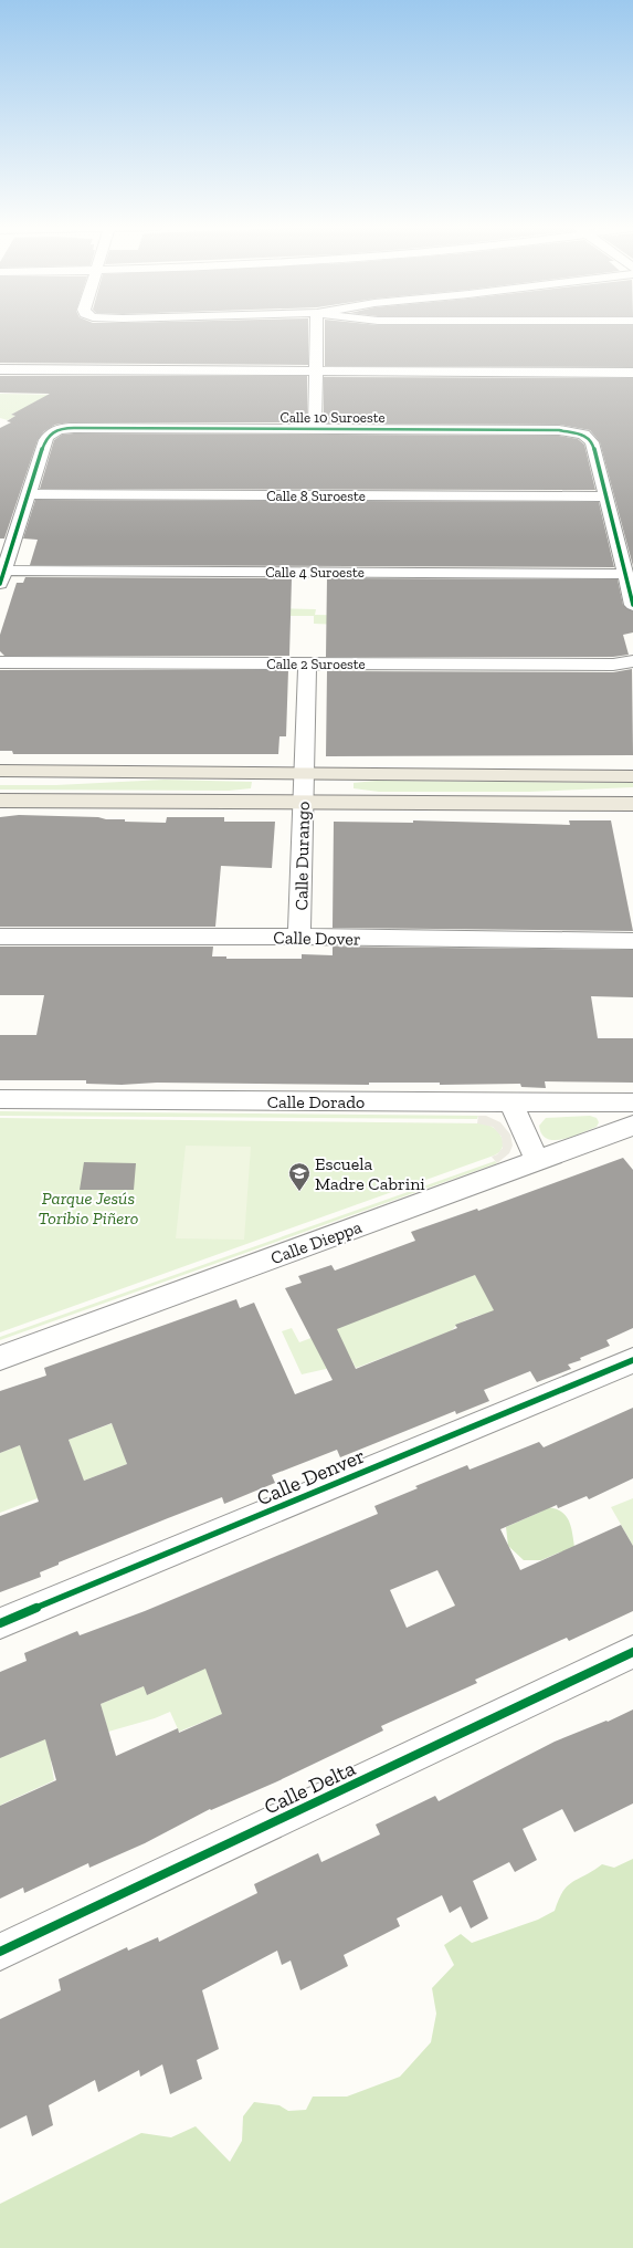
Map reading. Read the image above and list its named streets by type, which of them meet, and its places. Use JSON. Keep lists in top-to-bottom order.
{
  "streets": {
    "street": [
      "Calle 10 Suroeste",
      "Calle 8 Suroeste",
      "Calle 4 Suroeste",
      "Calle 2 Suroeste",
      "Calle Durango",
      "Calle Dover",
      "Calle Dorado",
      "Calle Dieppa",
      "Calle Denver",
      "Calle Delta"
    ]
  },
  "crossings": [
    ["Calle 10 Suroeste", "Calle 8 Suroeste"],
    ["Calle 2 Suroeste", "Calle Durango"],
    ["Calle Durango", "Calle Dover"]
  ],
  "parks": ["Parque Jesús Toribio Piñero"],
  "places": {
    "school or university": ["Escuela Madre Cabrini"]
  }
}
